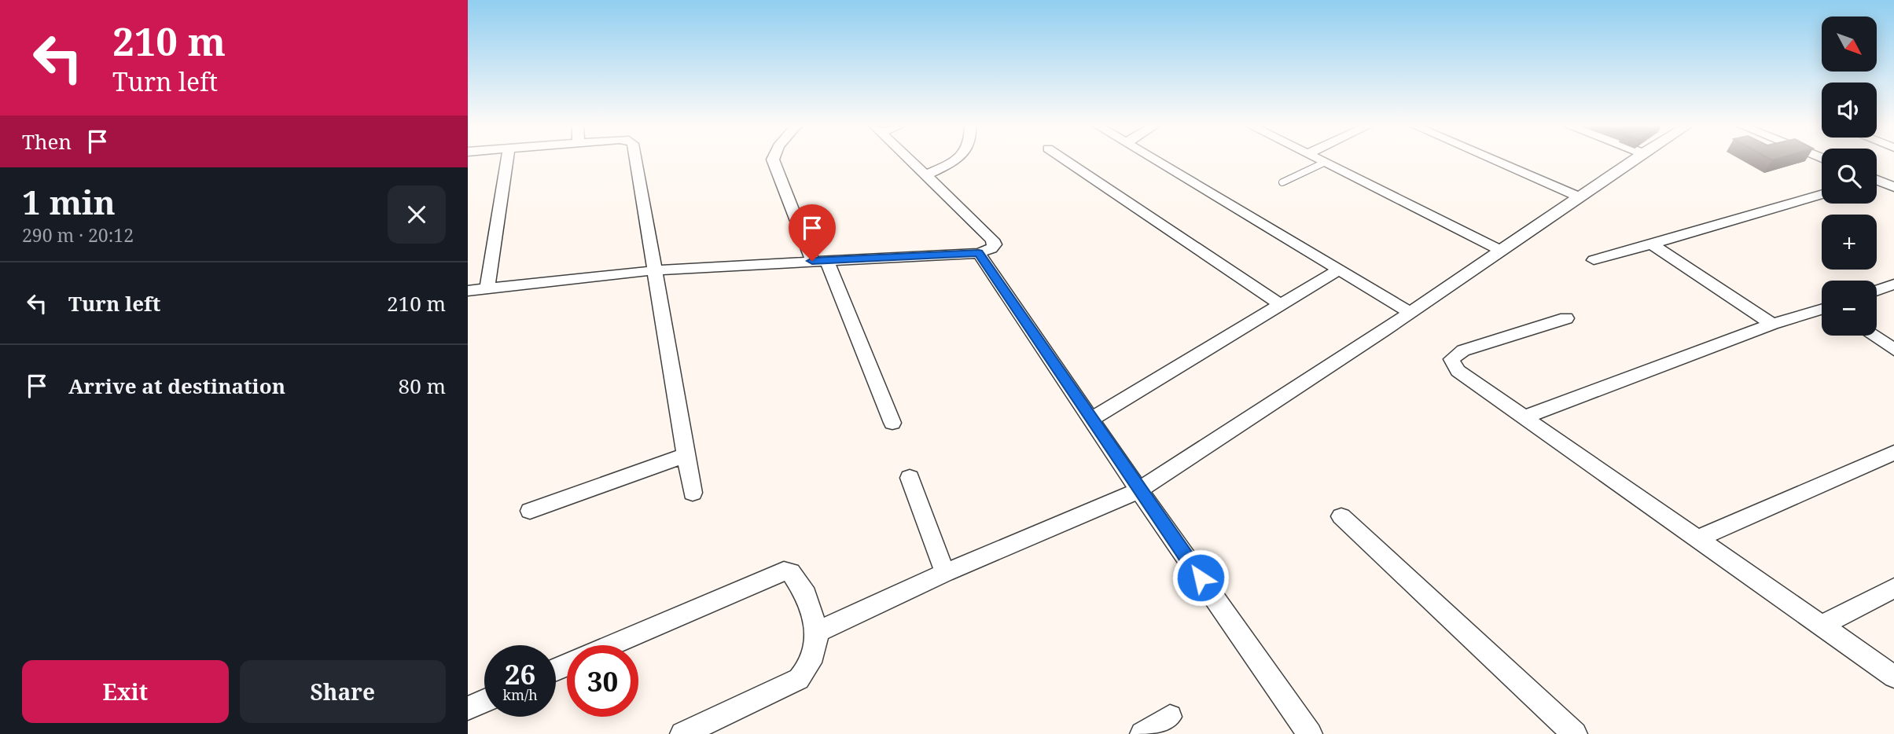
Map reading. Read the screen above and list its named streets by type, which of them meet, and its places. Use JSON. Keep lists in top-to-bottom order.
{
  "north": "bottom right",
  "page": {
    "turn": ["210 m", "Turn left"],
    "map_buttons": ["+", "−"],
    "then": "Then",
    "heading": ["1 min", "290 m · 20:12"],
    "list": [
      {
        "name": "Turn left",
        "value": "210 m"
      },
      {
        "name": "Arrive at destination",
        "value": "80 m"
      }
    ],
    "speed": "26 km/h",
    "limit": "30",
    "buttons": ["Exit", "Share"]
  }
}
